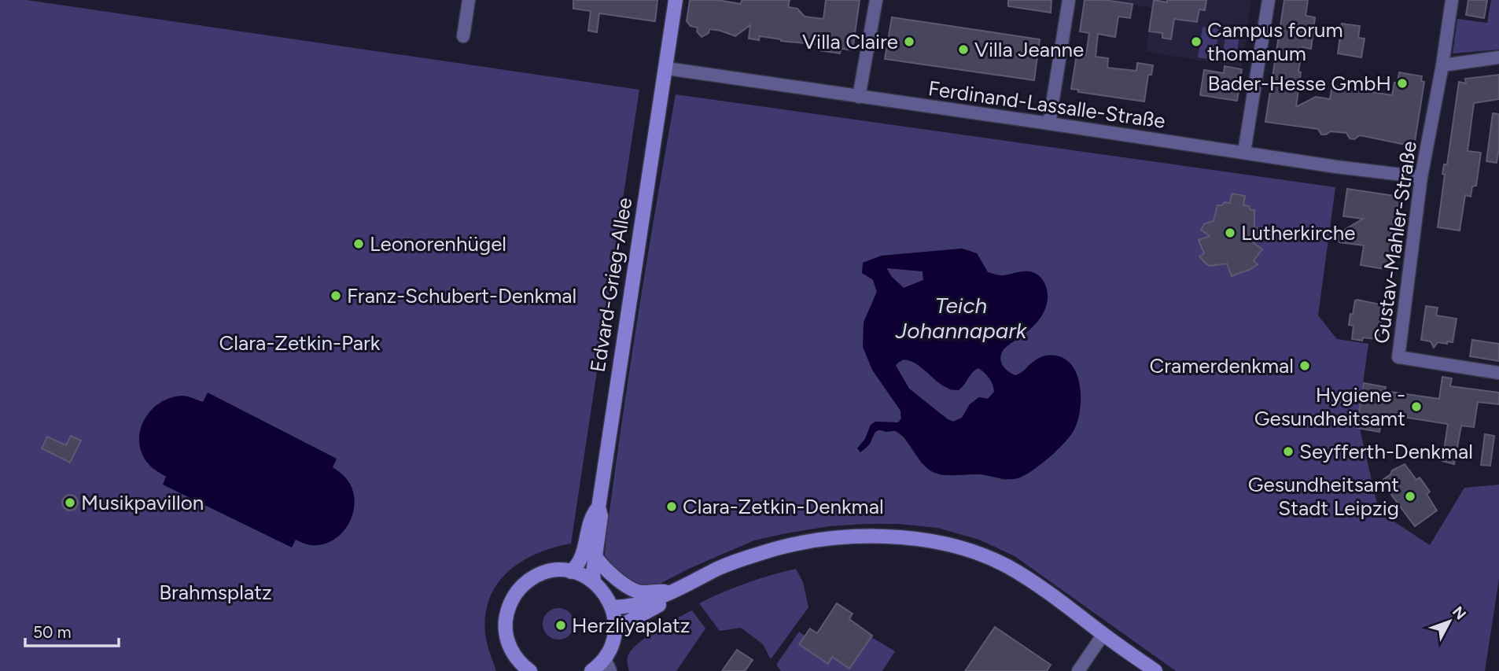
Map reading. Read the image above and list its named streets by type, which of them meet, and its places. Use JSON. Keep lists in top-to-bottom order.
{
  "streets": {
    "main road": ["Edvard-Grieg-Allee"],
    "street": ["Ferdinand-Lassalle-Straße", "Gustav-Mahler-Straße"]
  },
  "crossings": [
    ["Ferdinand-Lassalle-Straße", "Gustav-Mahler-Straße"],
    ["Ferdinand-Lassalle-Straße", "Edvard-Grieg-Allee"]
  ],
  "water": ["Teich Johannapark"],
  "parks": ["Clara-Zetkin-Park", "Brahmsplatz"],
  "places": [
    "Villa Claire",
    "Campus forum thomanum",
    "Villa Jeanne",
    "Bader-Hesse GmbH",
    "Lutherkirche",
    "Leonorenhügel",
    "Franz-Schubert-Denkmal",
    "Cramerdenkmal",
    "Hygiene - Gesundheitsamt",
    "Seyfferth-Denkmal",
    "Gesundheitsamt Stadt Leipzig",
    "Musikpavillon",
    "Clara-Zetkin-Denkmal",
    "Herzliyaplatz"
  ],
  "scale_bar": "50 m",
  "north": "top right"
}
